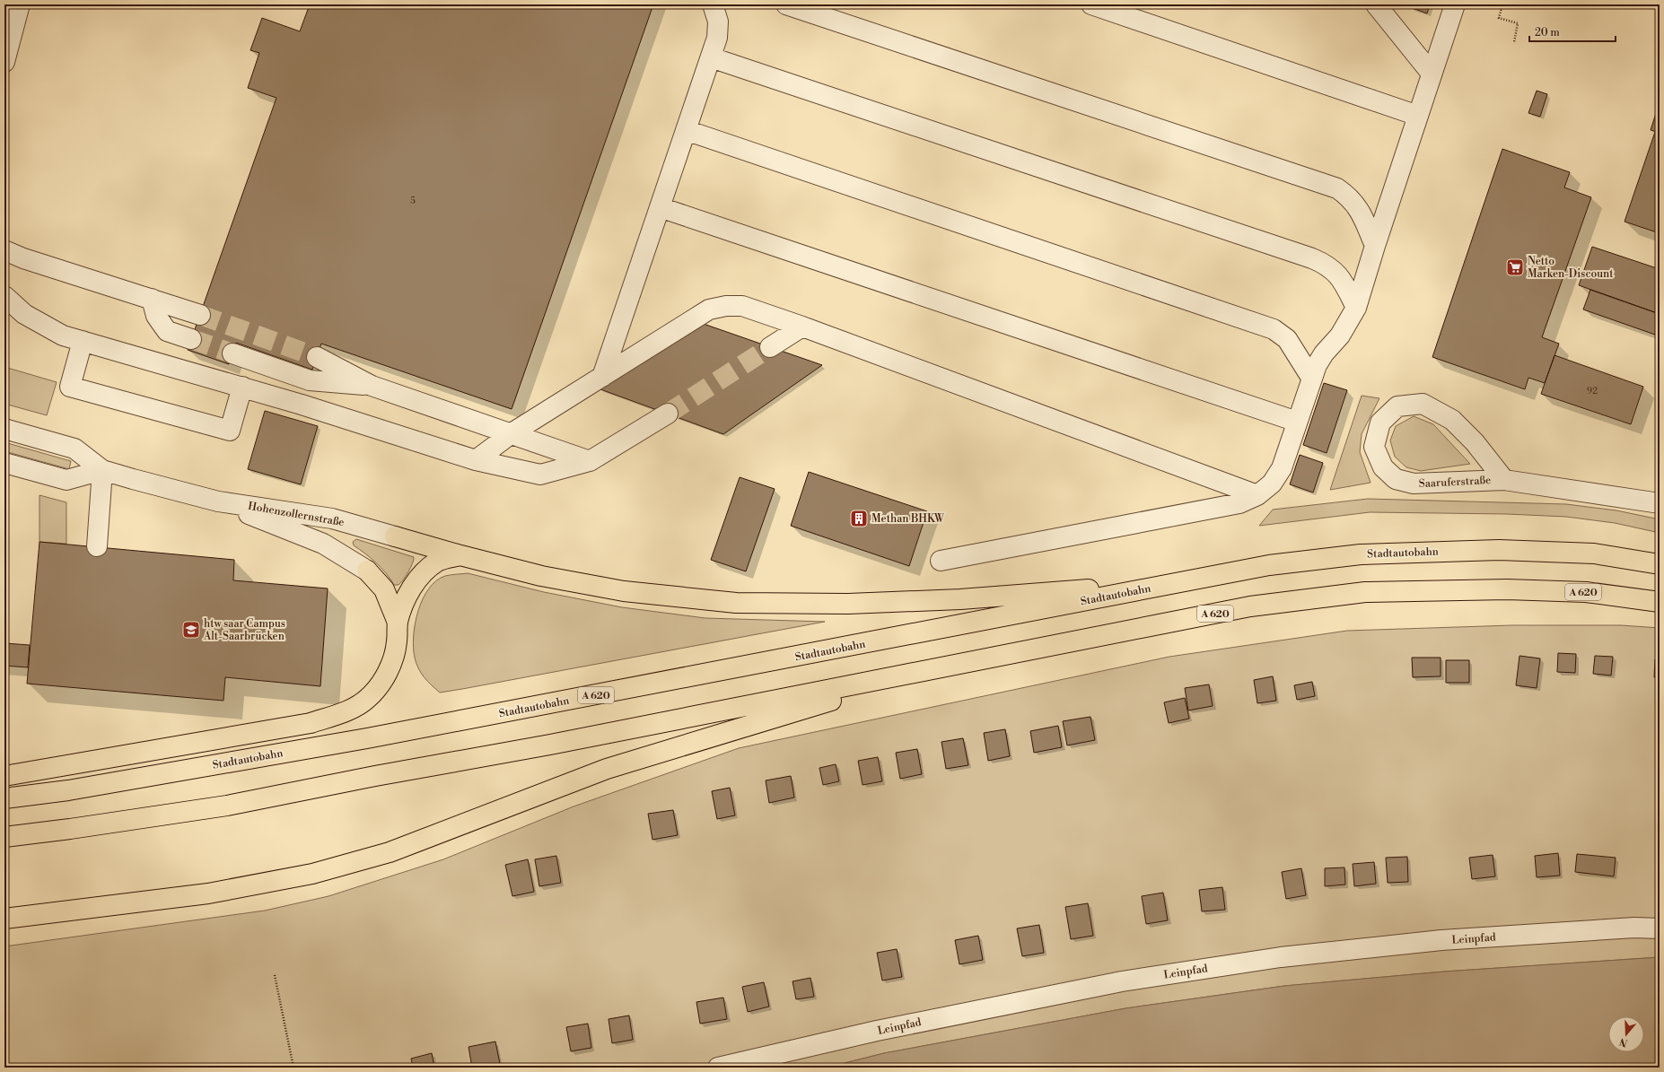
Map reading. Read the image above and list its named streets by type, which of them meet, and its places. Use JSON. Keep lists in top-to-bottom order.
{
  "streets": {
    "highway": ["Stadtautobahn", "A 620"],
    "street": ["Saaruferstraße", "Hohenzollernstraße", "Leinpfad"]
  },
  "places": {
    "supermarket": ["Netto Marken-Discount"],
    "building": ["Methan BHKW"],
    "school or university": ["htw saar Campus Alt-Saarbrücken"]
  },
  "house_numbers": ["5", "92"],
  "scale_bar": "20 m",
  "north": "bottom"
}
